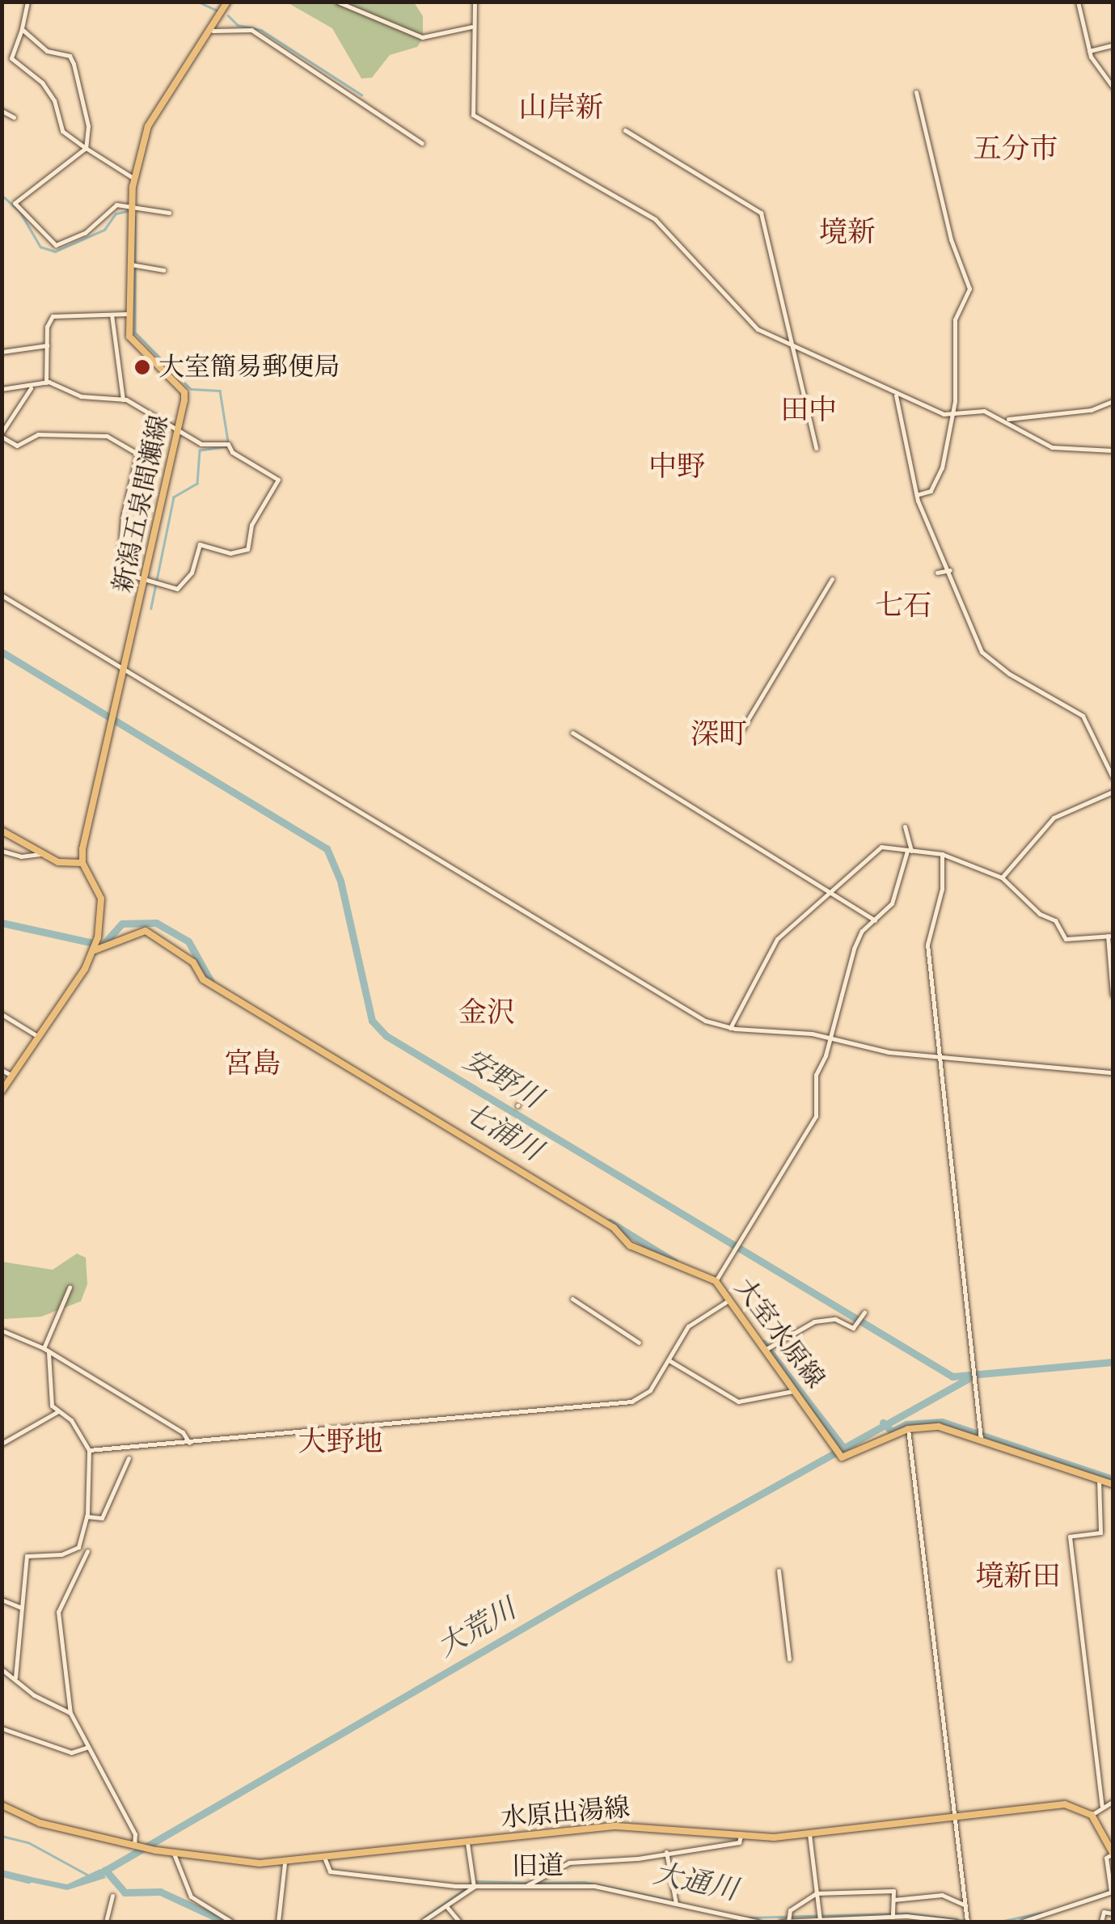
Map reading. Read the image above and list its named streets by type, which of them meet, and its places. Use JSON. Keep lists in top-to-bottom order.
{
  "streets": {
    "main road": ["新潟五泉間瀬線", "大室水原線", "水原出湯線"],
    "street": ["旧道"]
  },
  "crossings": [
    ["水原出湯線", "旧道"]
  ],
  "districts": [
    "山岸新",
    "五分市",
    "境新",
    "田中",
    "中野",
    "七石",
    "深町",
    "金沢",
    "宮島",
    "大野地",
    "境新田"
  ],
  "water": [
    "安野川",
    "七浦川",
    "大荒川",
    "大通川"
  ],
  "places": ["大室簡易郵便局"]
}
